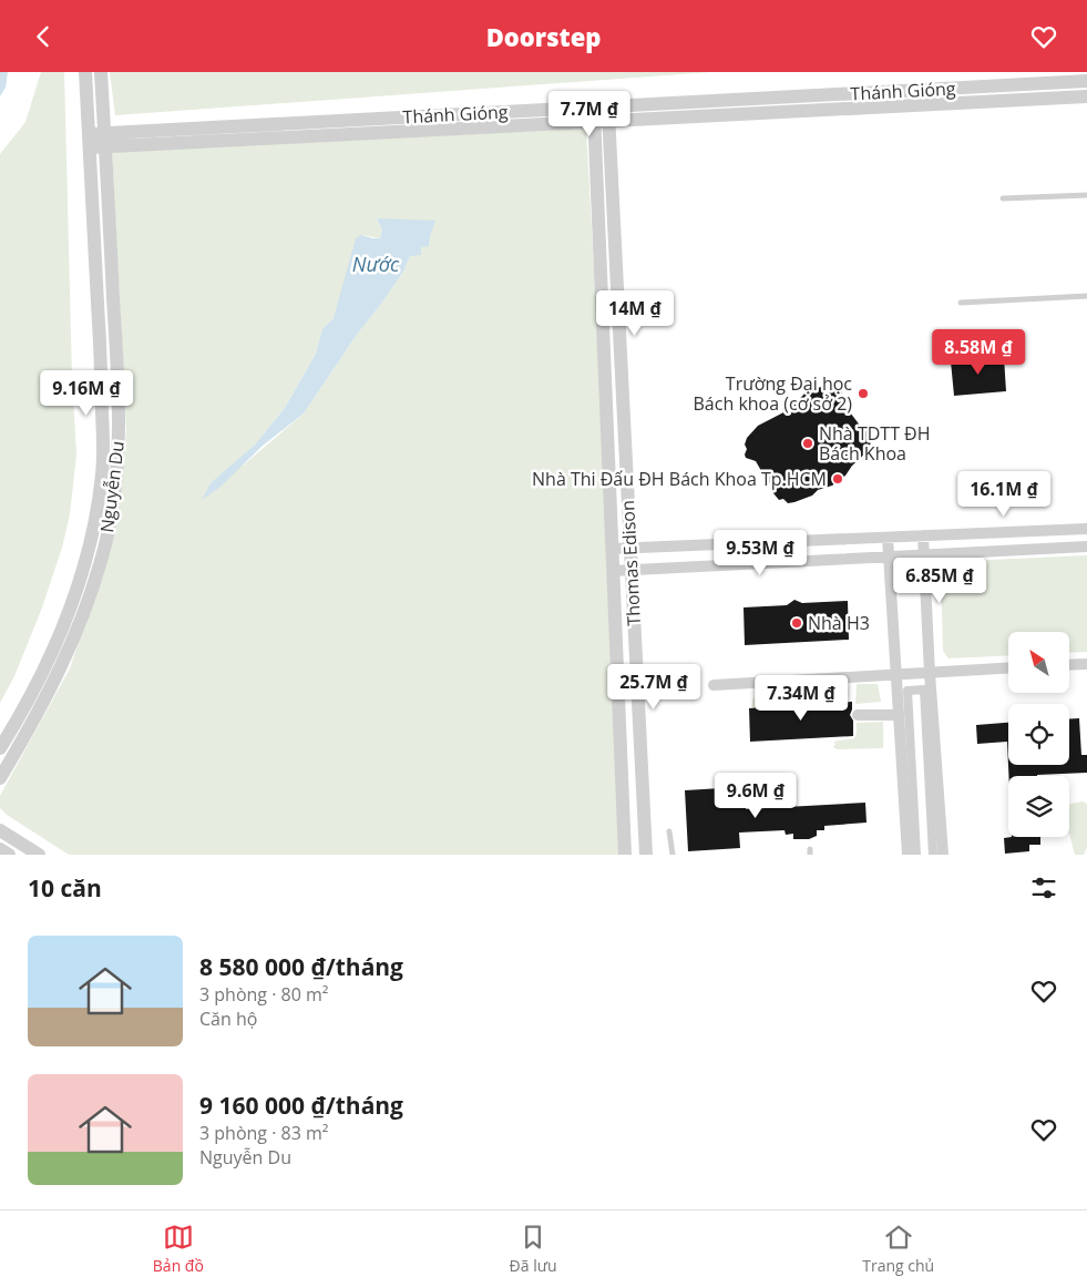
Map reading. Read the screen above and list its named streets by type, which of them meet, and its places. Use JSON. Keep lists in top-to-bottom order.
{
  "streets": {
    "street": ["Thánh Gióng", "Nguyễn Du", "Thomas Edison"]
  },
  "crossings": [
    ["Thánh Gióng", "Nguyễn Du"],
    ["Thánh Gióng", "Thomas Edison"]
  ],
  "water": ["Nước"],
  "places": [
    "Trường Đại học Bách khoa (cơ sở 2)",
    "Nhà TDTT ĐH Bách Khoa",
    "Nhà Thi Đấu ĐH Bách Khoa Tp.HCM",
    "Nhà H3"
  ],
  "north": "top left",
  "page": {
    "header": "Doorstep",
    "price": [
      "7.7M ₫",
      "14M ₫",
      "8.58M ₫",
      "9.16M ₫",
      "16.1M ₫",
      "9.53M ₫",
      "6.85M ₫",
      "25.7M ₫",
      "7.34M ₫",
      "9.6M ₫"
    ],
    "heading": "10 căn",
    "list": [
      {
        "name": "8 580 000 ₫/tháng",
        "note": "3 phòng · 80 m² · Căn hộ"
      },
      {
        "name": "9 160 000 ₫/tháng",
        "note": "3 phòng · 83 m² · Nguyễn Du"
      }
    ],
    "tabs": ["Bản đồ", "Đã lưu", "Trang chủ"]
  }
}
